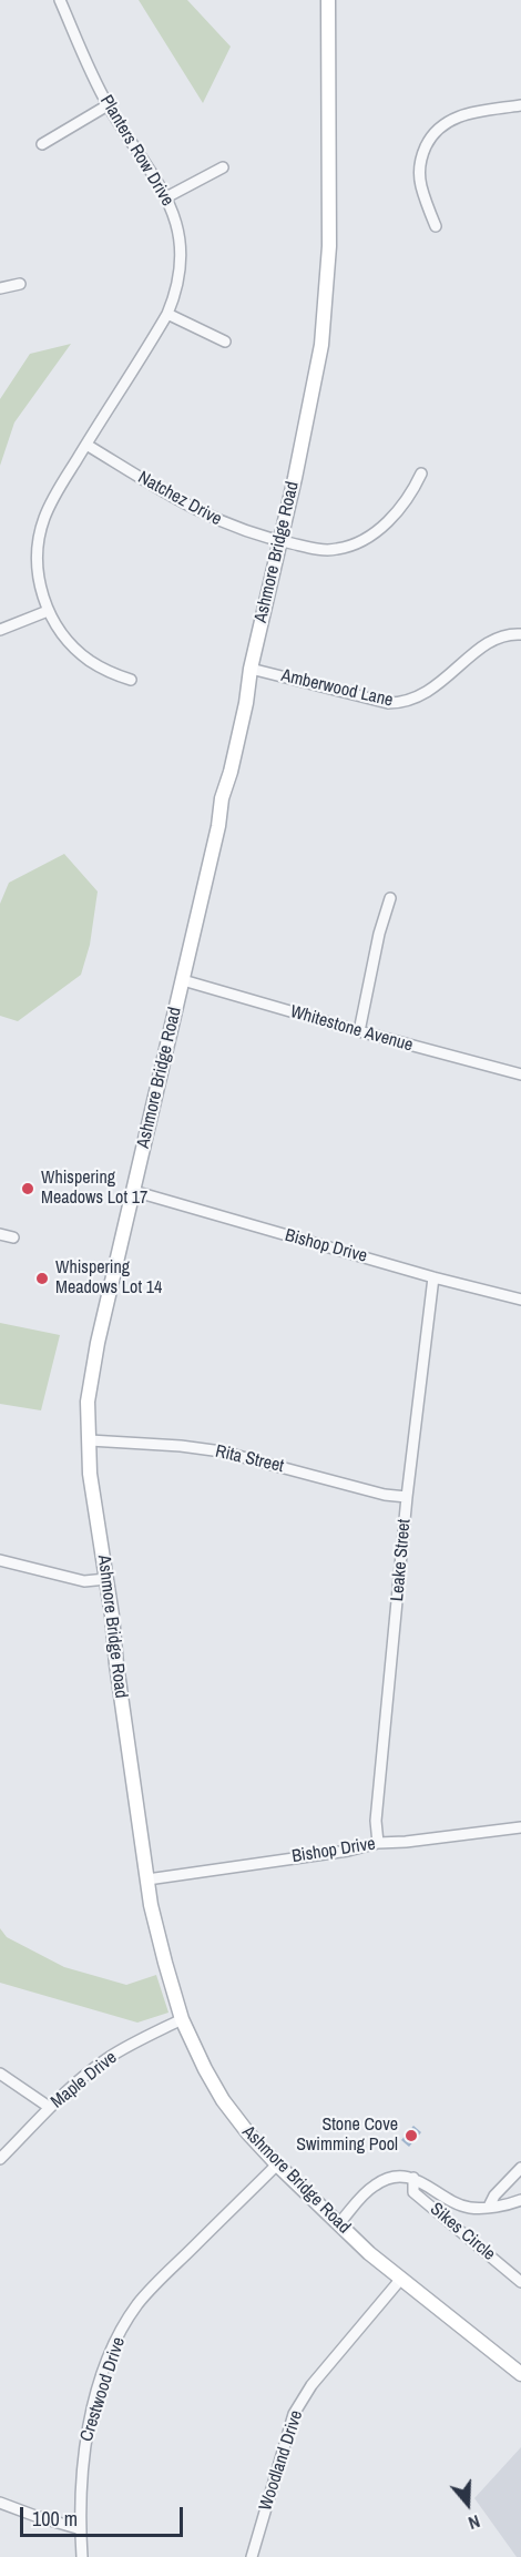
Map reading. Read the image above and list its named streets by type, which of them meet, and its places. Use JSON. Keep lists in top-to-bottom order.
{
  "streets": {
    "main road": ["Ashmore Bridge Road"],
    "street": [
      "Planters Row Drive",
      "Natchez Drive",
      "Amberwood Lane",
      "Whitestone Avenue",
      "Bishop Drive",
      "Rita Street",
      "Leake Street",
      "Maple Drive",
      "Sikes Circle",
      "Crestwood Drive",
      "Woodland Drive"
    ]
  },
  "crossings": [
    ["Planters Row Drive", "Natchez Drive"],
    ["Natchez Drive", "Ashmore Bridge Road"],
    ["Ashmore Bridge Road", "Amberwood Lane"],
    ["Ashmore Bridge Road", "Whitestone Avenue"],
    ["Ashmore Bridge Road", "Bishop Drive"],
    ["Ashmore Bridge Road", "Rita Street"],
    ["Ashmore Bridge Road", "Maple Drive"],
    ["Ashmore Bridge Road", "Crestwood Drive"],
    ["Ashmore Bridge Road", "Woodland Drive"],
    ["Bishop Drive", "Leake Street"],
    ["Rita Street", "Leake Street"]
  ],
  "places": ["Whispering Meadows Lot 17", "Whispering Meadows Lot 14", "Stone Cove Swimming Pool"],
  "scale_bar": "100 m",
  "north": "bottom"
}
